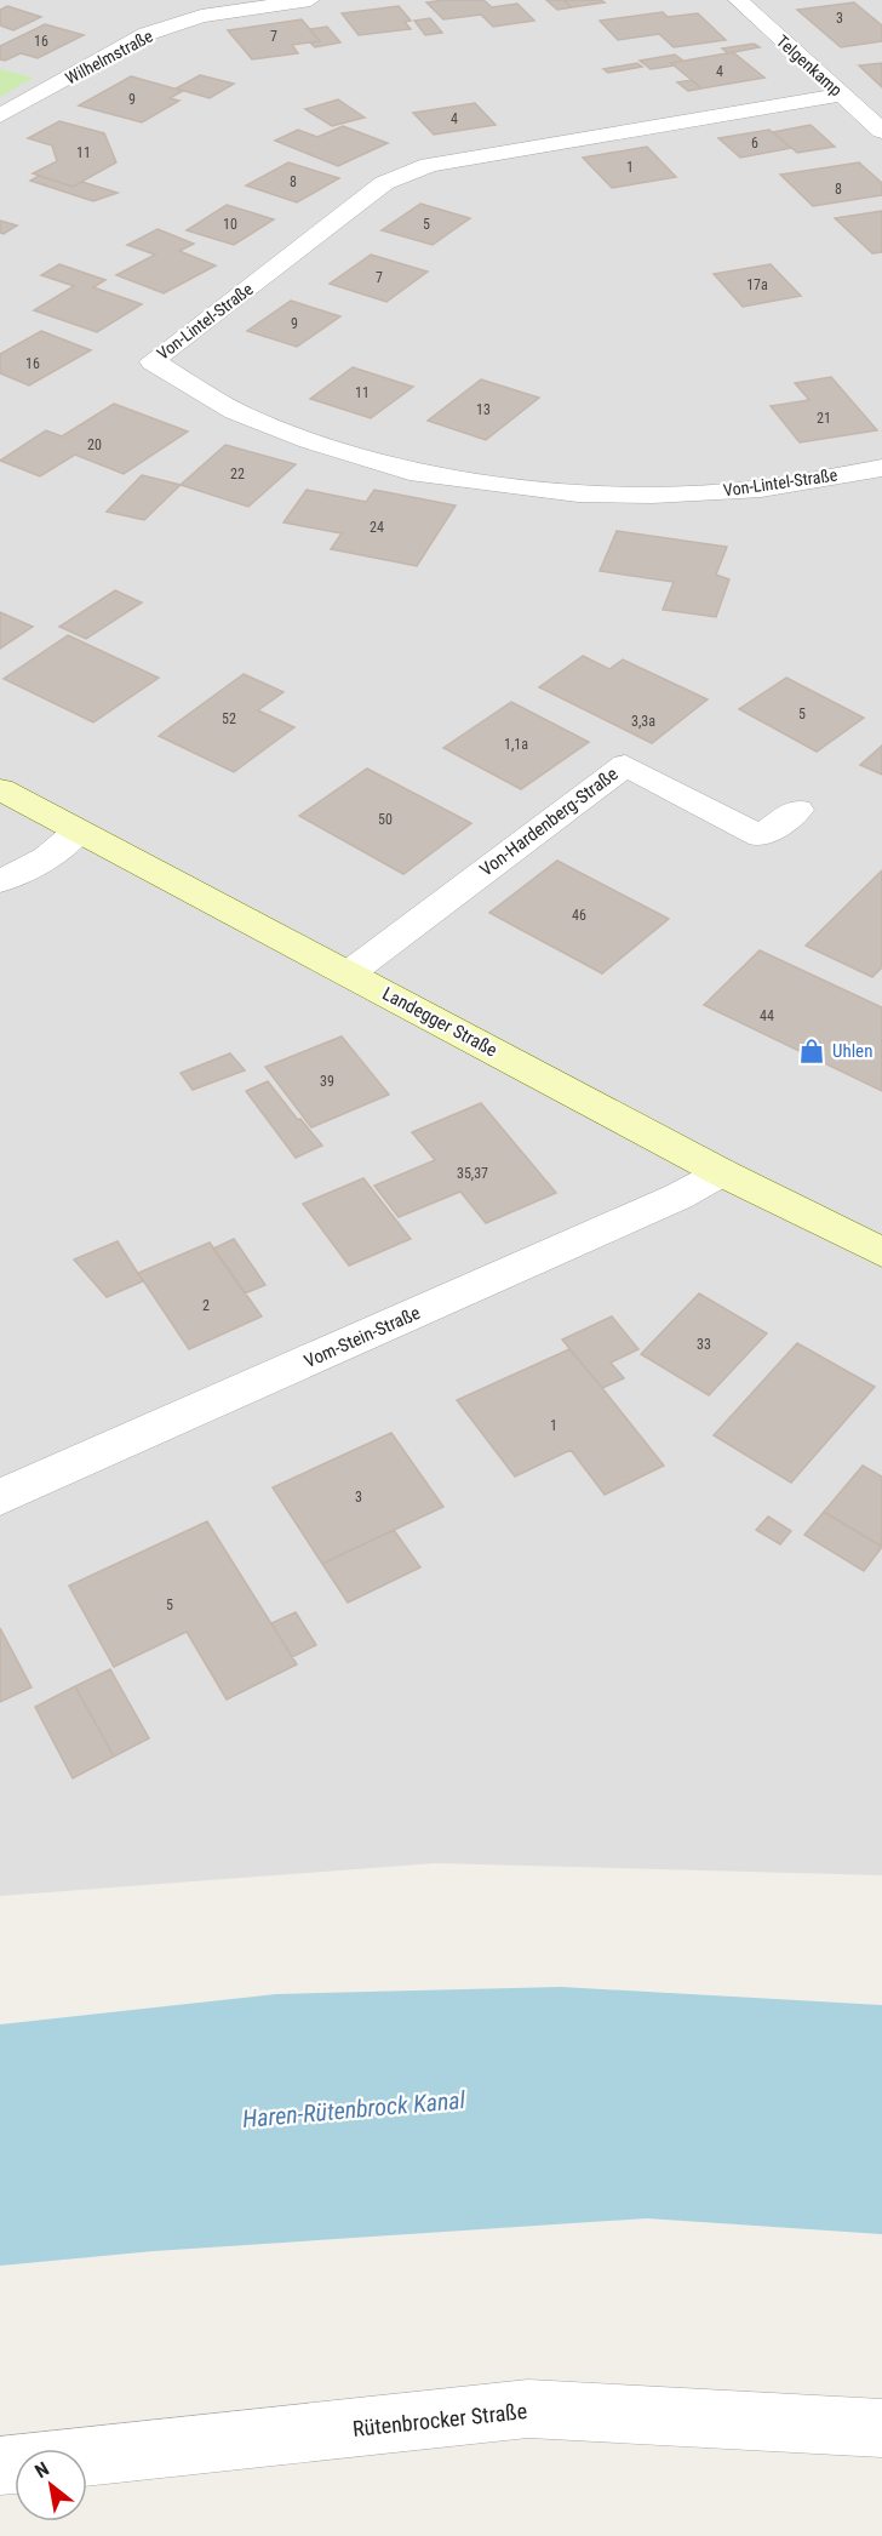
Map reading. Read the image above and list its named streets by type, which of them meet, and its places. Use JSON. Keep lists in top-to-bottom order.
{
  "streets": {
    "main road": ["Landegger Straße"],
    "street": [
      "Wilhelmstraße",
      "Telgenkamp",
      "Von-Lintel-Straße",
      "Von-Hardenberg-Straße",
      "Vom-Stein-Straße",
      "Rütenbrocker Straße"
    ]
  },
  "crossings": [
    ["Telgenkamp", "Von-Lintel-Straße"],
    ["Von-Hardenberg-Straße", "Landegger Straße"],
    ["Landegger Straße", "Vom-Stein-Straße"]
  ],
  "water": ["Haren-Rütenbrock Kanal"],
  "places": {
    "shop": ["Uhlen"]
  },
  "house_numbers": [
    "3",
    "7",
    "16",
    "4",
    "9",
    "4",
    "6",
    "11",
    "1",
    "8",
    "8",
    "10",
    "5",
    "7",
    "17a",
    "9",
    "16",
    "11",
    "13",
    "21",
    "20",
    "22",
    "24",
    "5",
    "52",
    "3,3a",
    "1,1a",
    "50",
    "46",
    "44",
    "39",
    "35,37",
    "2",
    "33",
    "1",
    "3",
    "5"
  ],
  "north": "top left"
}
